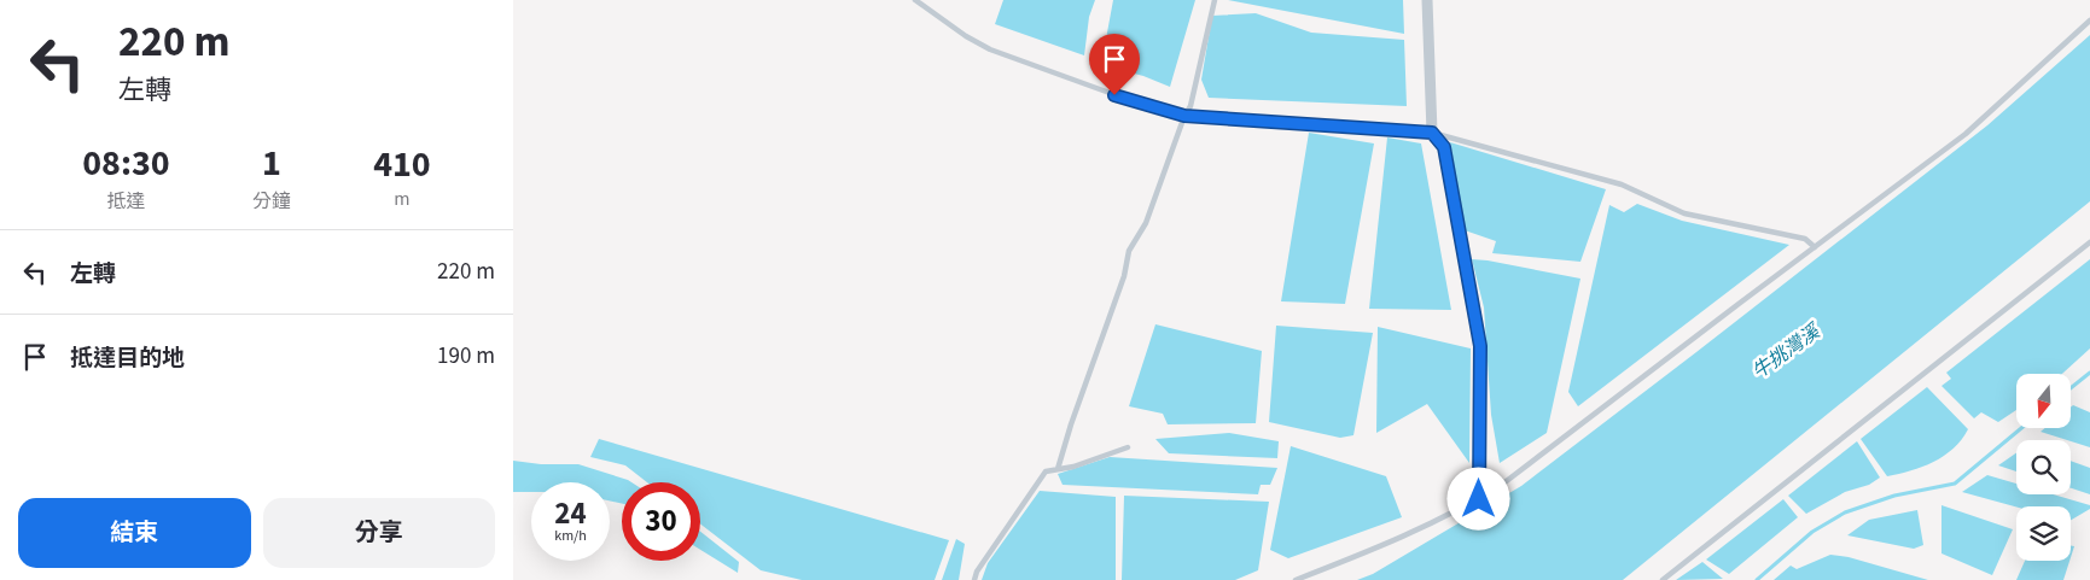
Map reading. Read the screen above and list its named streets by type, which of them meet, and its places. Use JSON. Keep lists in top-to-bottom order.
{
  "water": ["牛挑灣溪"],
  "north": "bottom",
  "page": {
    "turn": ["220 m", "左轉"],
    "eta": [
      "08:30",
      "抵達",
      "1",
      "分鐘",
      "410",
      "m"
    ],
    "list": [
      {
        "name": "左轉",
        "value": "220 m"
      },
      {
        "name": "抵達目的地",
        "value": "190 m"
      }
    ],
    "speed": "24 km/h",
    "limit": "30",
    "buttons": ["結束", "分享"]
  }
}
